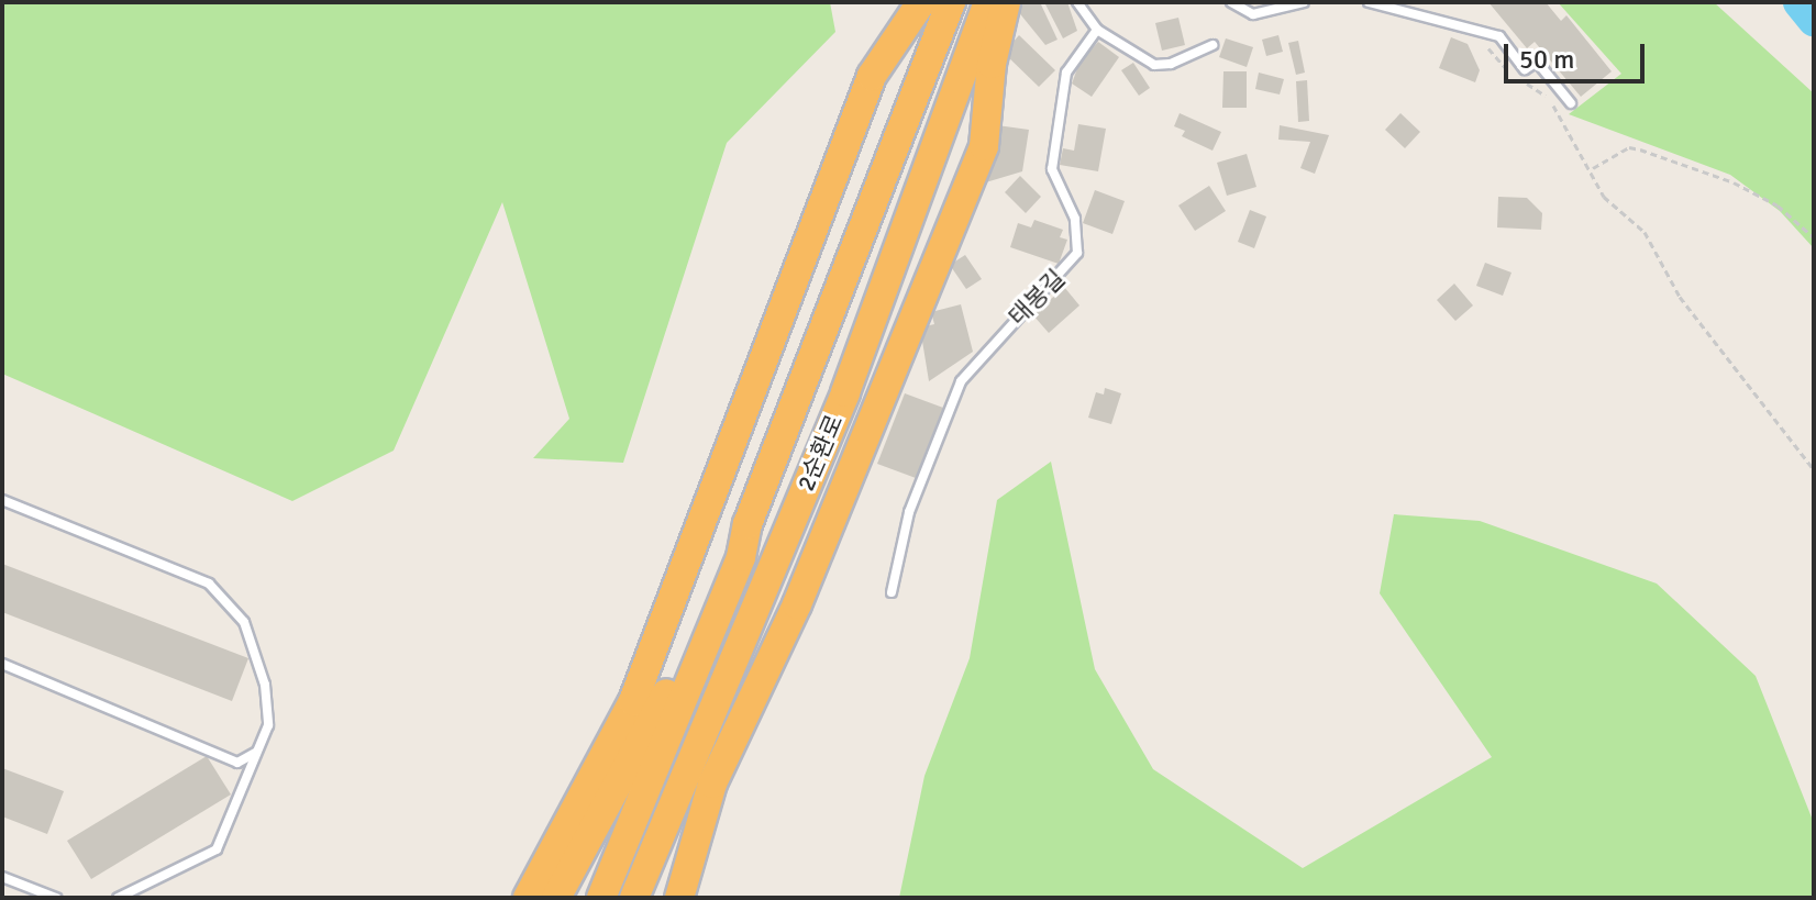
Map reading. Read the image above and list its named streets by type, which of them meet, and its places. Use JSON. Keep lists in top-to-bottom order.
{
  "streets": {
    "highway": ["2순환로"],
    "lane": ["태봉길"]
  },
  "scale_bar": "50 m"
}
